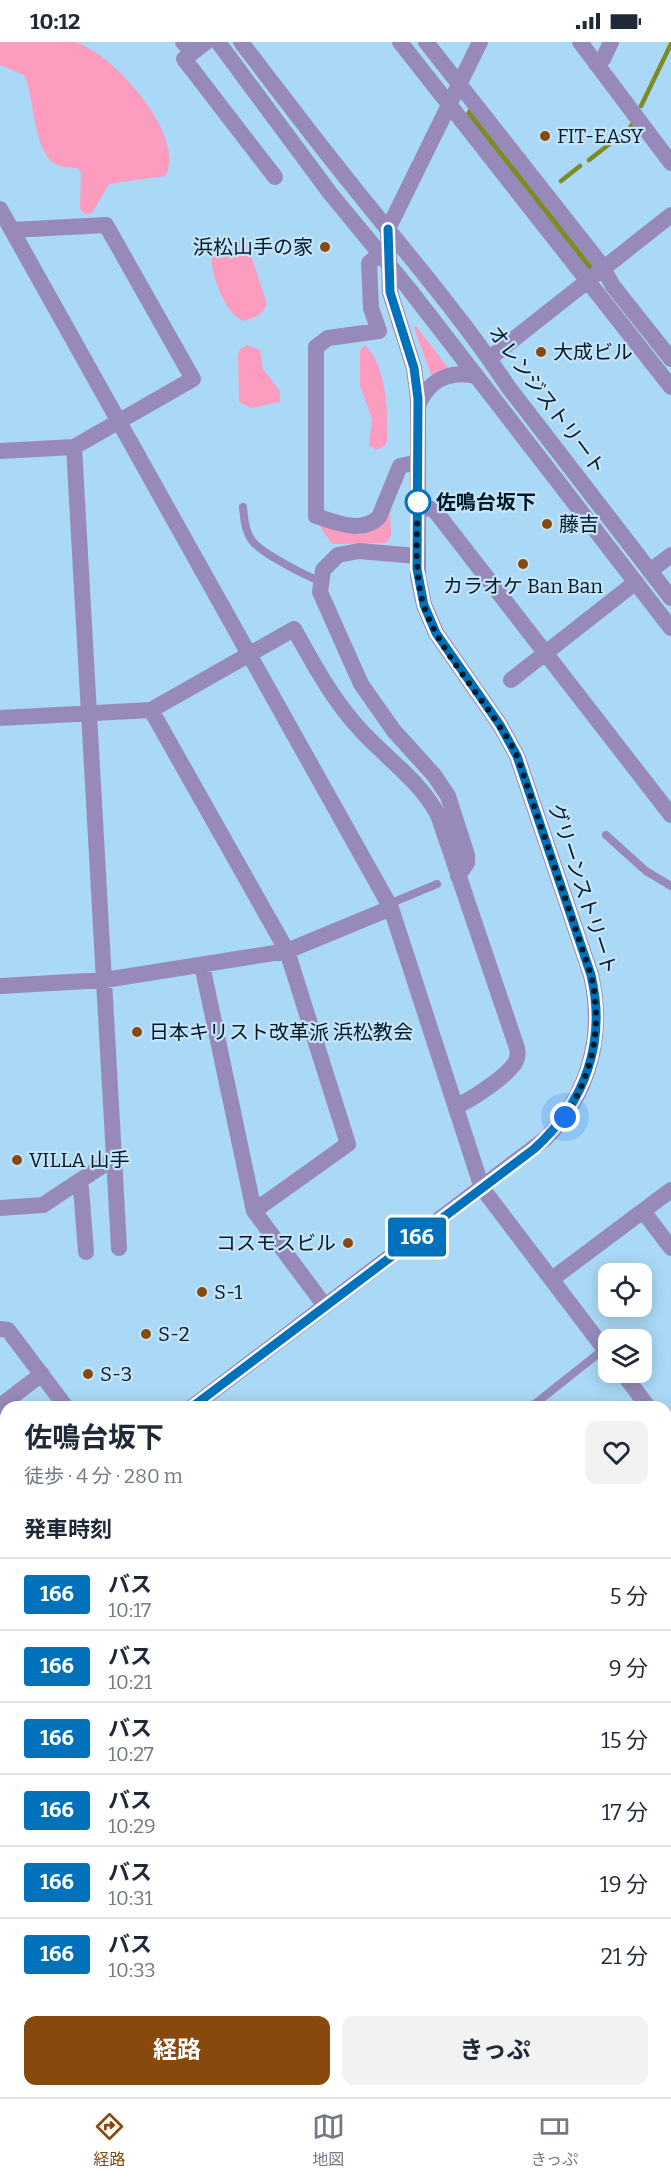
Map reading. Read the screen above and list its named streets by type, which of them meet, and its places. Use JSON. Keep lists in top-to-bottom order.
{
  "streets": {
    "street": ["オレンジストリート", "グリーンストリート"]
  },
  "crossings": [
    ["オレンジストリート", "グリーンストリート"]
  ],
  "places": [
    "FIT-EASY",
    "浜松山手の家",
    "大成ビル",
    "佐鳴台坂下",
    "藤吉",
    "カラオケ Ban Ban",
    "日本キリスト改革派 浜松教会",
    "VILLA 山手",
    "コスモスビル",
    "S-1",
    "S-2",
    "S-3"
  ],
  "lines": ["bus line 166"],
  "page": {
    "status": "10:12",
    "on_map": "166",
    "heading": [
      ["佐鳴台坂下", "徒歩 · 4 分 · 280 m"],
      "発車時刻"
    ],
    "list": [
      {
        "mark": "166",
        "name": "バス",
        "note": "10:17",
        "value": "5 分"
      },
      {
        "mark": "166",
        "name": "バス",
        "note": "10:21",
        "value": "9 分"
      },
      {
        "mark": "166",
        "name": "バス",
        "note": "10:27",
        "value": "15 分"
      },
      {
        "mark": "166",
        "name": "バス",
        "note": "10:29",
        "value": "17 分"
      },
      {
        "mark": "166",
        "name": "バス",
        "note": "10:31",
        "value": "19 分"
      },
      {
        "mark": "166",
        "name": "バス",
        "note": "10:33",
        "value": "21 分"
      }
    ],
    "buttons": ["経路", "きっぷ"],
    "tabs": ["経路", "地図", "きっぷ"]
  }
}
